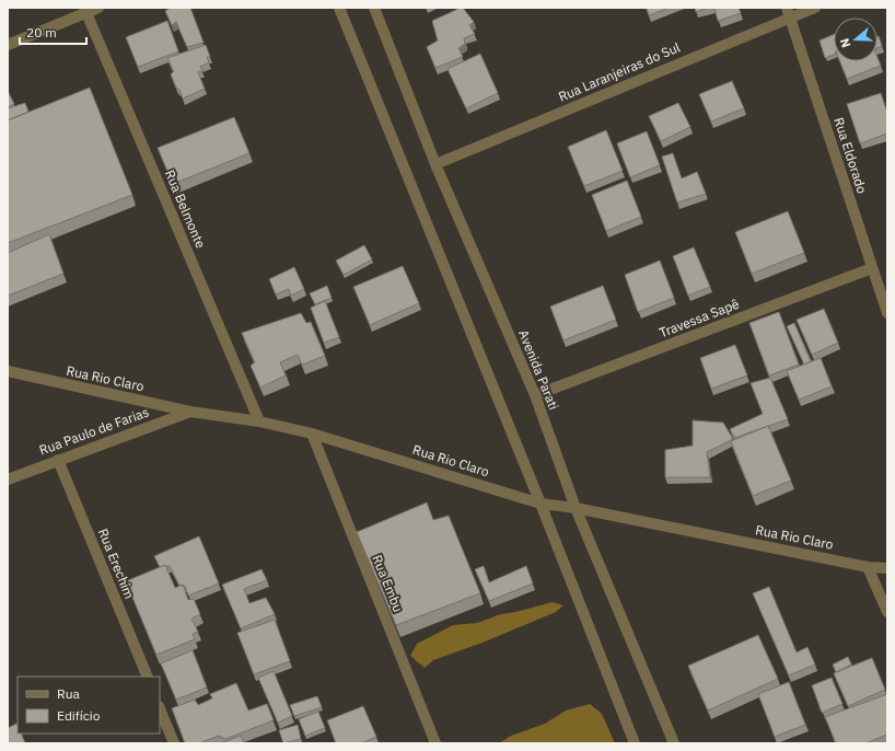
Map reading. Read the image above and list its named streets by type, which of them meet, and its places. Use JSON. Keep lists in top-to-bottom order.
{
  "streets": {
    "street": [
      "Rua Laranjeiras do Sul",
      "Rua Eldorado",
      "Rua Belmonte",
      "Travessa Sapê",
      "Avenida Parati",
      "Rua Rio Claro",
      "Rua Paulo de Farias",
      "Rua Erechim",
      "Rua Embu"
    ]
  },
  "crossings": [
    ["Rua Laranjeiras do Sul", "Rua Eldorado"],
    ["Rua Laranjeiras do Sul", "Avenida Parati"],
    ["Rua Eldorado", "Travessa Sapê"],
    ["Rua Belmonte", "Rua Rio Claro"],
    ["Travessa Sapê", "Avenida Parati"],
    ["Avenida Parati", "Rua Rio Claro"],
    ["Rua Rio Claro", "Rua Paulo de Farias"],
    ["Rua Rio Claro", "Rua Embu"],
    ["Rua Paulo de Farias", "Rua Erechim"]
  ],
  "legend": ["Rua", "Edifício"],
  "scale_bar": "20 m",
  "north": "left"
}
